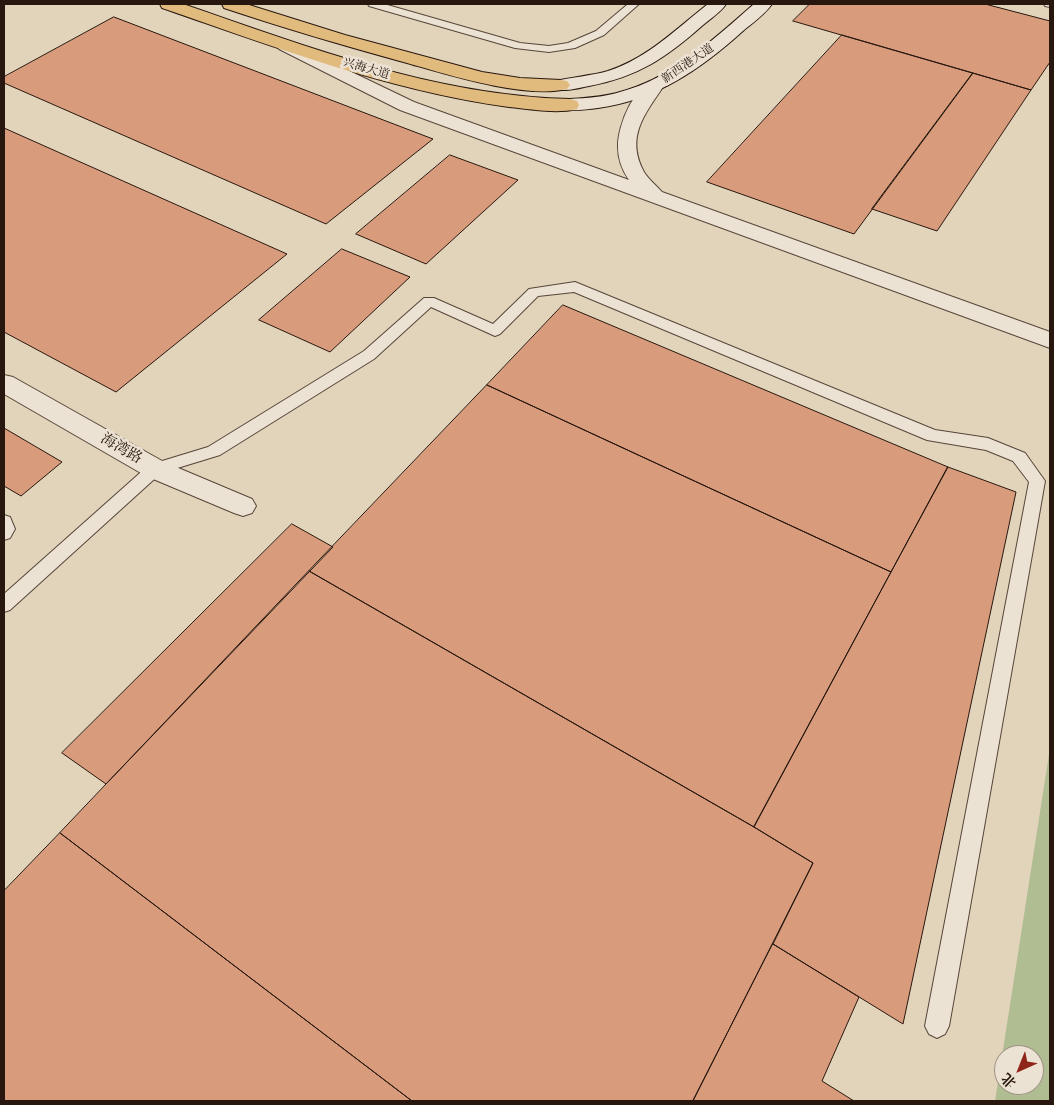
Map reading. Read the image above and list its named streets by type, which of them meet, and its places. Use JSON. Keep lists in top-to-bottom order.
{
  "streets": {
    "main road": ["兴海大道"],
    "street": ["新西港大道", "海湾路"]
  },
  "crossings": [
    ["新西港大道", "兴海大道"]
  ],
  "north": "bottom left"
}
